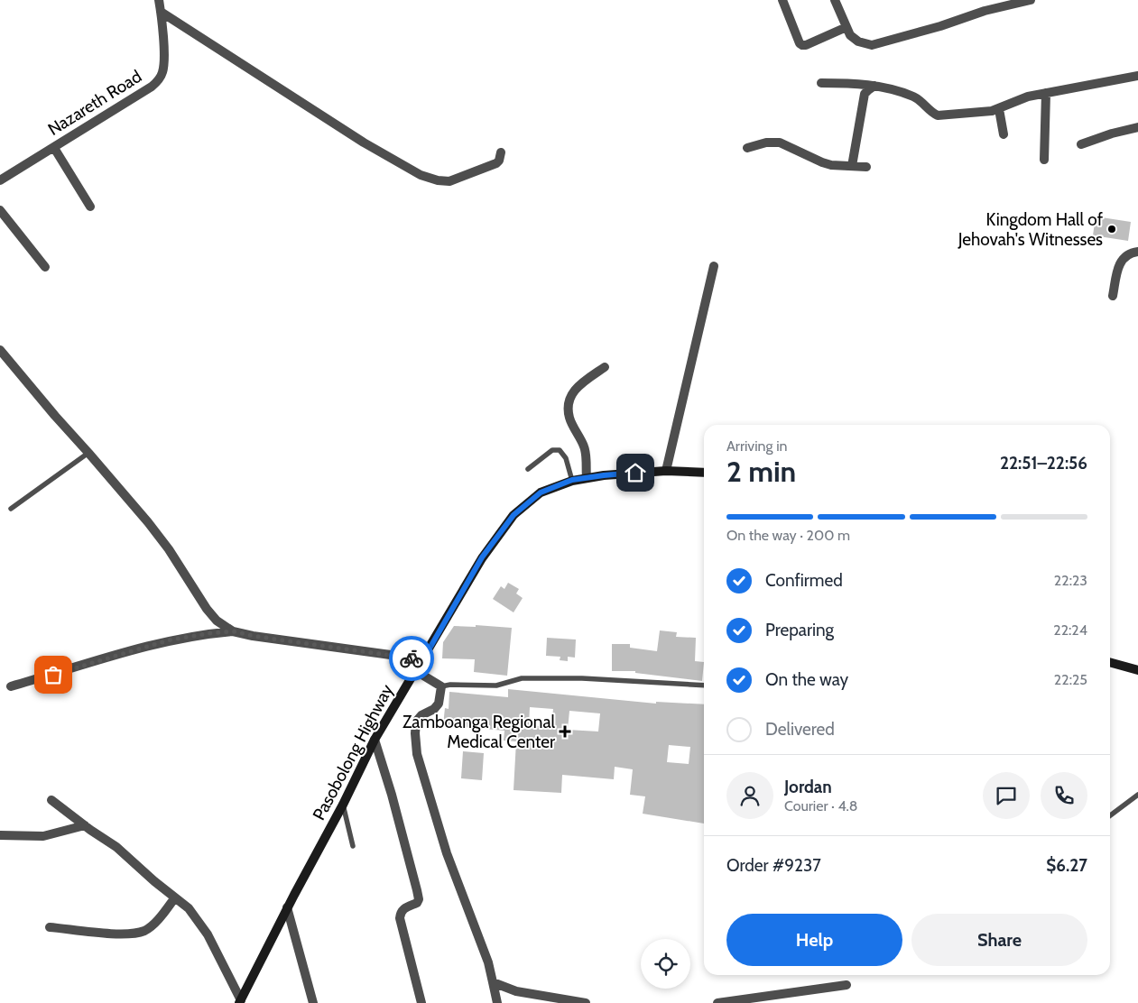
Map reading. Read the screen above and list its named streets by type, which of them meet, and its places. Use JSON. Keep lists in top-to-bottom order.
{
  "streets": {
    "street": ["Nazareth Road", "Pasobolong Highway"]
  },
  "places": {
    "other": ["Kingdom Hall of Jehovah's Witnesses"],
    "health": ["Zamboanga Regional Medical Center"]
  },
  "page": {
    "heading": ["2 min", "Arriving in", "22:51–22:56"],
    "panel": [
      "Jordan",
      "Courier · 4.8",
      "Order #9237",
      "$6.27"
    ],
    "bar": "On the way · 200 m",
    "list": [
      ["Confirmed", "22:23"],
      ["Preparing", "22:24"],
      ["On the way", "22:25"],
      "Delivered"
    ],
    "buttons": ["Help", "Share"]
  }
}
